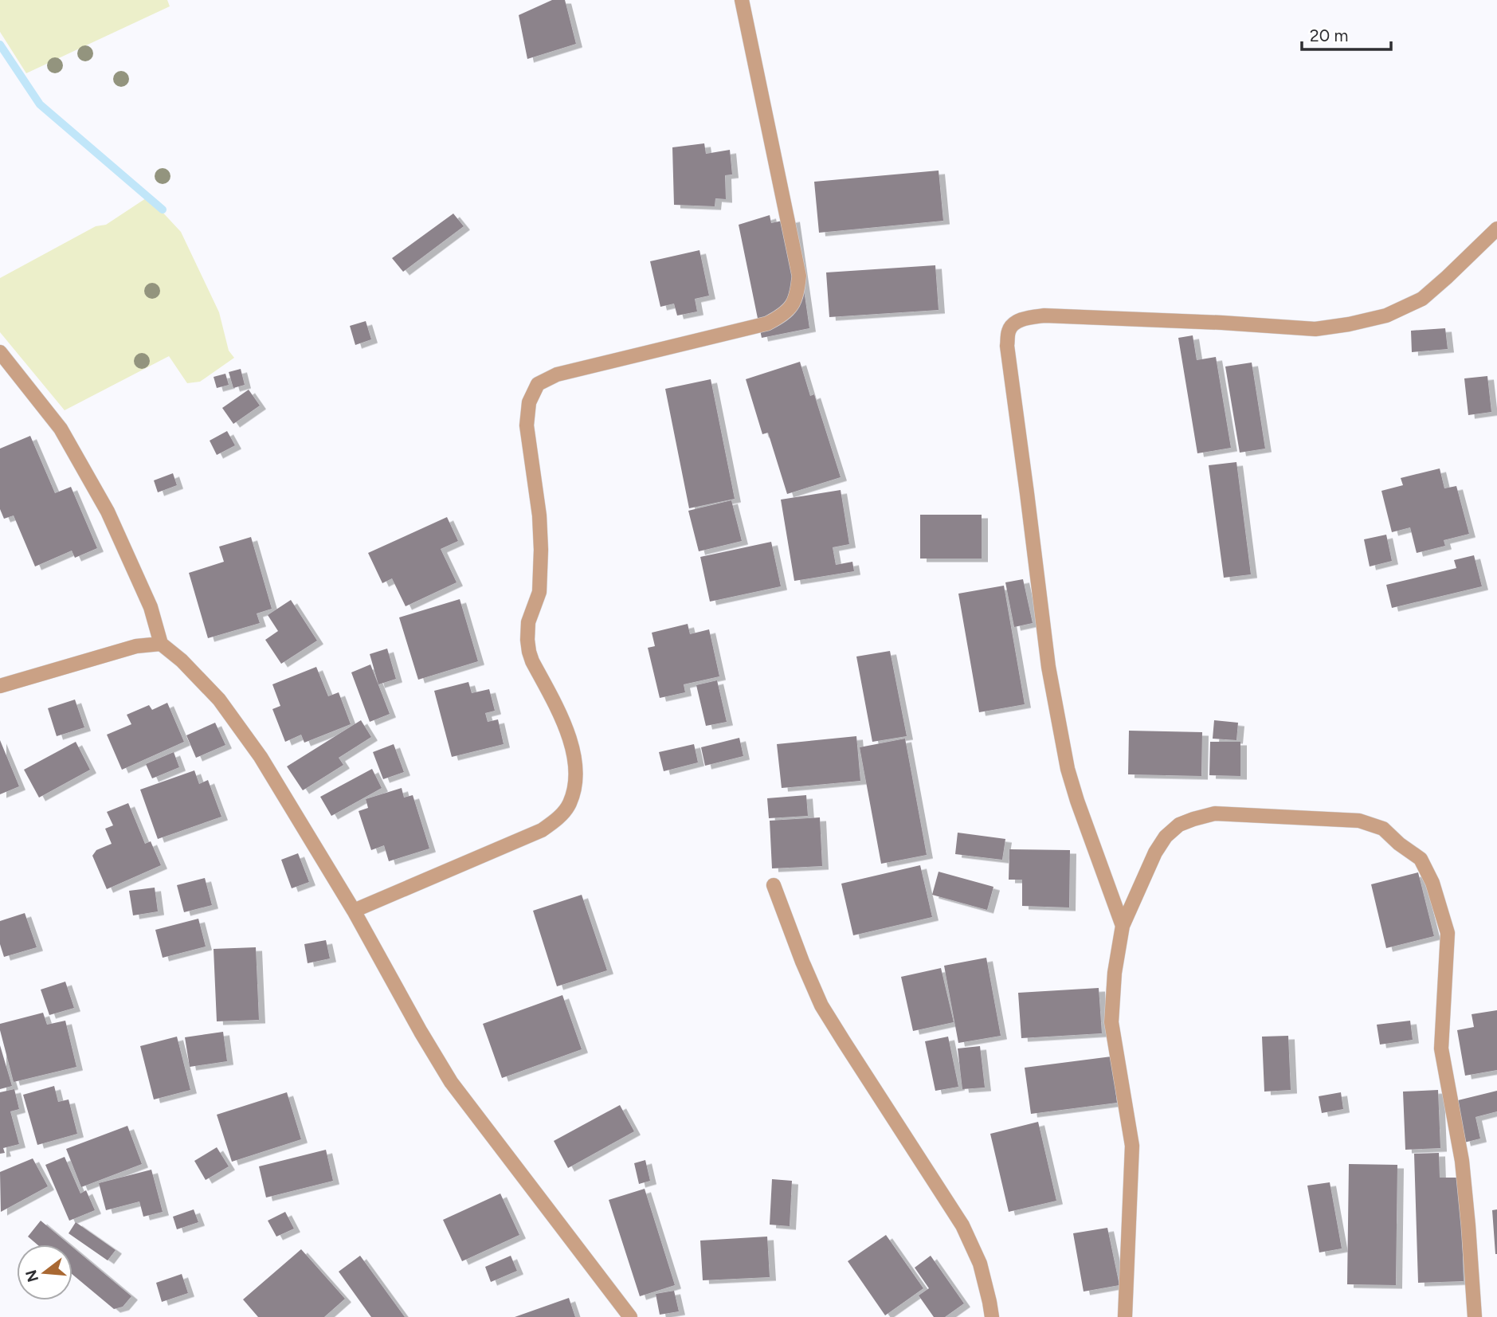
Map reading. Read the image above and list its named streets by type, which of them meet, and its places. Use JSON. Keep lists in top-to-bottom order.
{
  "scale_bar": "20 m",
  "north": "left"
}
